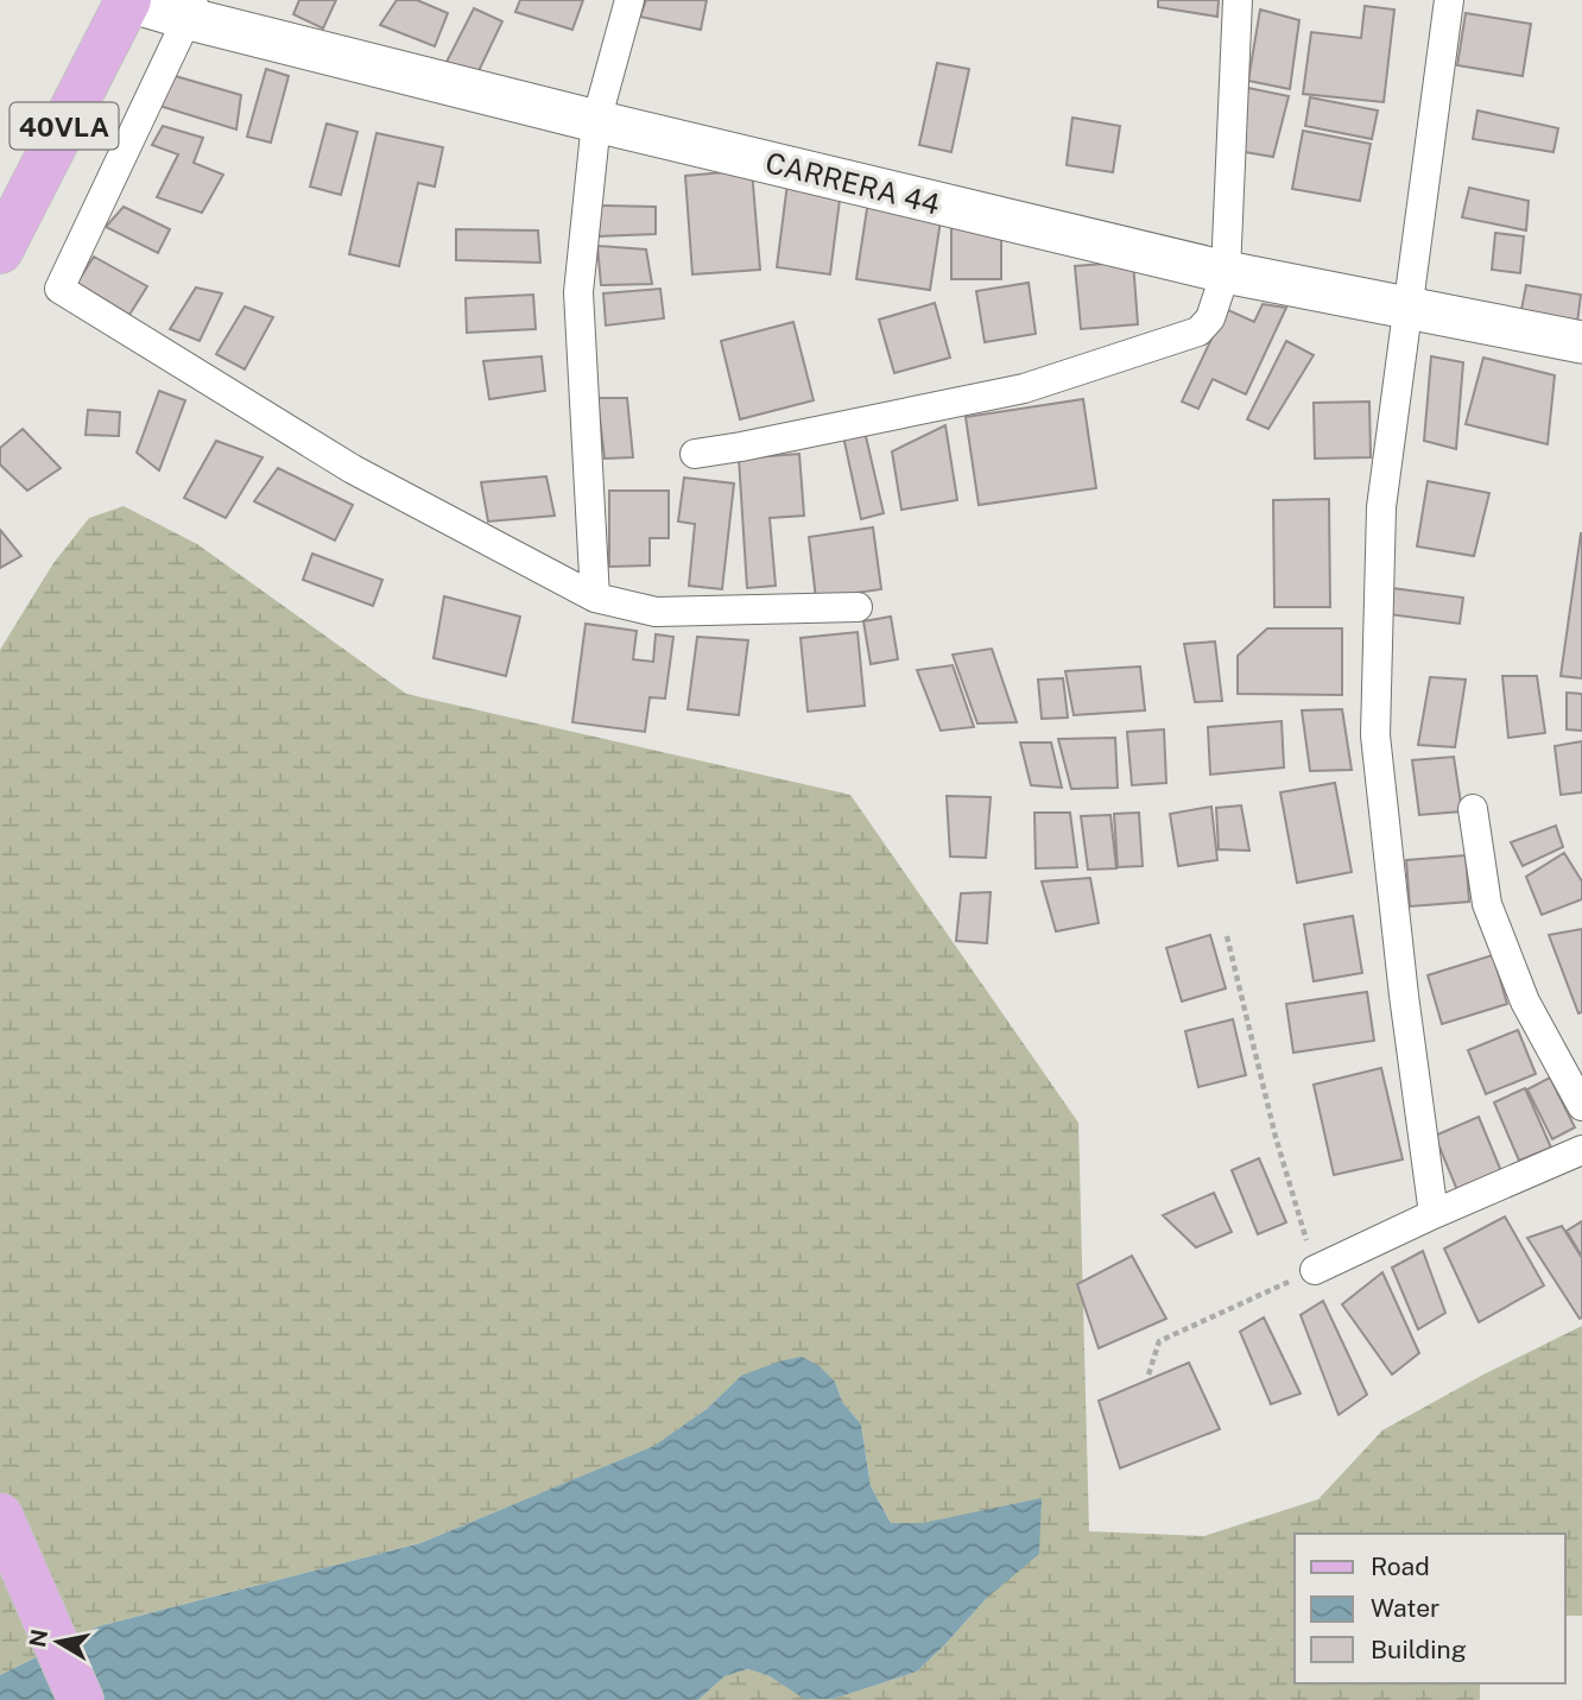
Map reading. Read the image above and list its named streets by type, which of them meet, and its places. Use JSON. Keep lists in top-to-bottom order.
{
  "streets": {
    "main road": ["40VLA", "CARRERA 44"]
  },
  "crossings": [
    ["40VLA", "CARRERA 44"]
  ],
  "legend": ["Road", "Water", "Building"],
  "north": "left"
}
